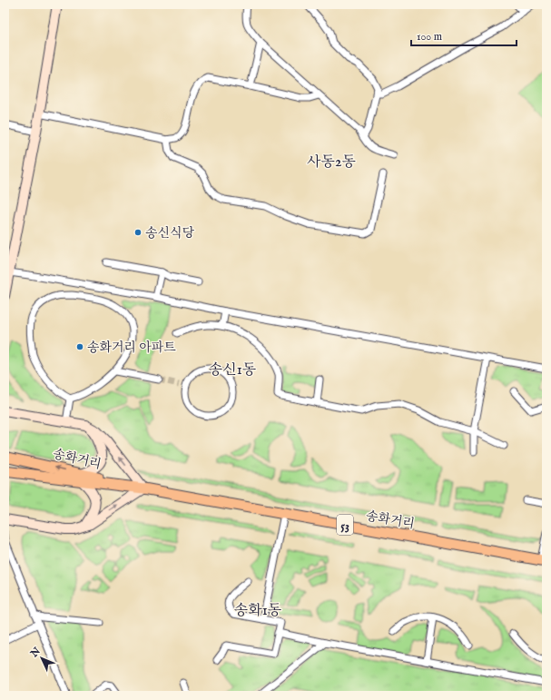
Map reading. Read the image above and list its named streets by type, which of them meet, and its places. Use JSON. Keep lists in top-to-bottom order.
{
  "streets": {
    "main road": ["송화거리", "53"]
  },
  "districts": ["사동2동", "송신1동", "송화1동"],
  "places": ["송신식당", "송화거리 아파트"],
  "scale_bar": "100 m",
  "north": "top left"
}
